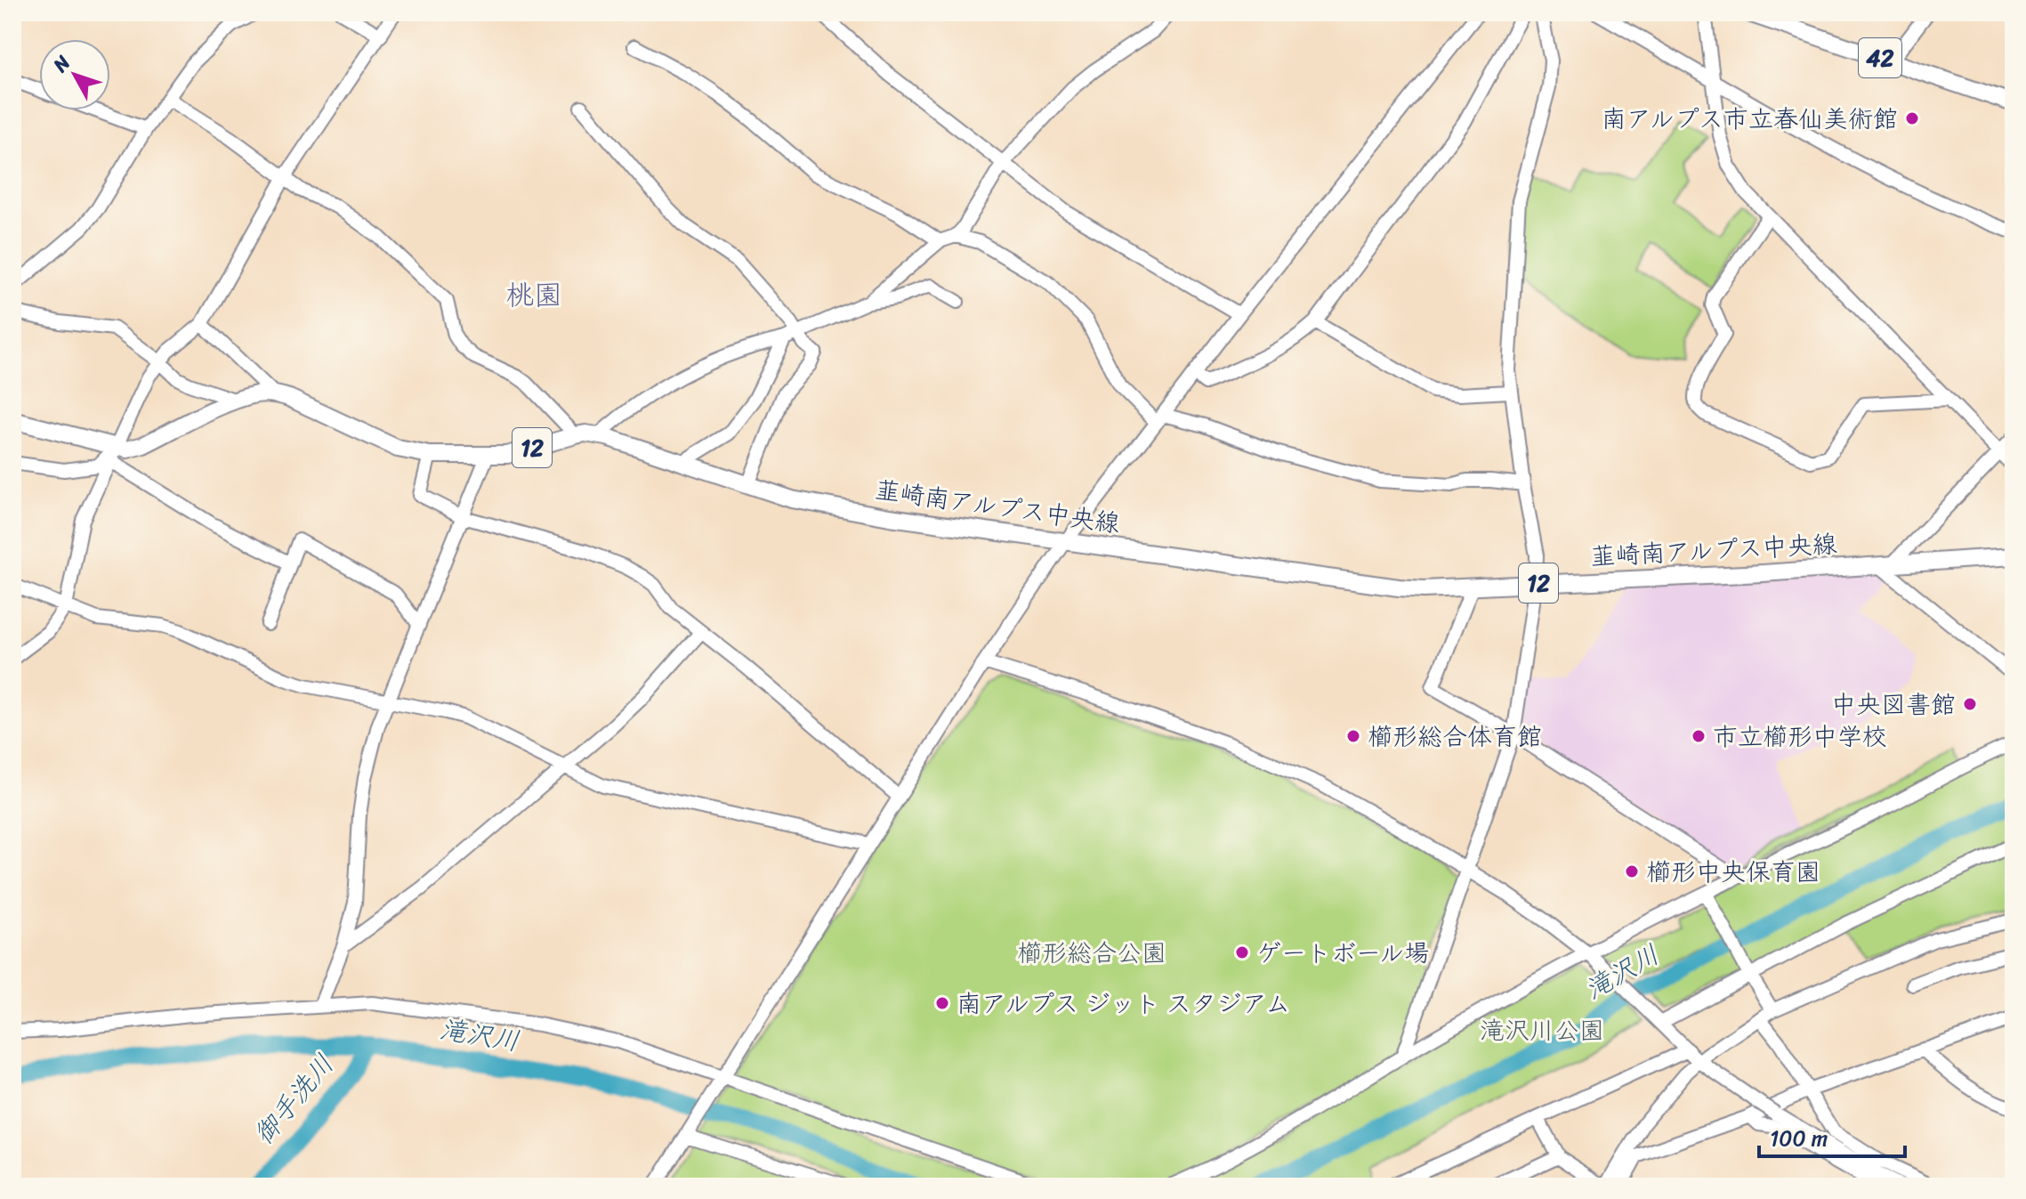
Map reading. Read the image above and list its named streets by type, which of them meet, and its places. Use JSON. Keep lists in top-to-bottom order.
{
  "streets": {
    "main road": ["42", "12", "韮崎南アルプス中央線"]
  },
  "districts": ["桃園"],
  "water": ["滝沢川", "御手洗川"],
  "parks": ["櫛形総合公園", "滝沢川公園"],
  "places": [
    "南アルプス市立春仙美術館",
    "中央図書館",
    "櫛形総合体育館",
    "市立櫛形中学校",
    "櫛形中央保育園",
    "ゲートボール場",
    "南アルプス ジット スタジアム"
  ],
  "scale_bar": "100 m",
  "north": "top left"
}
